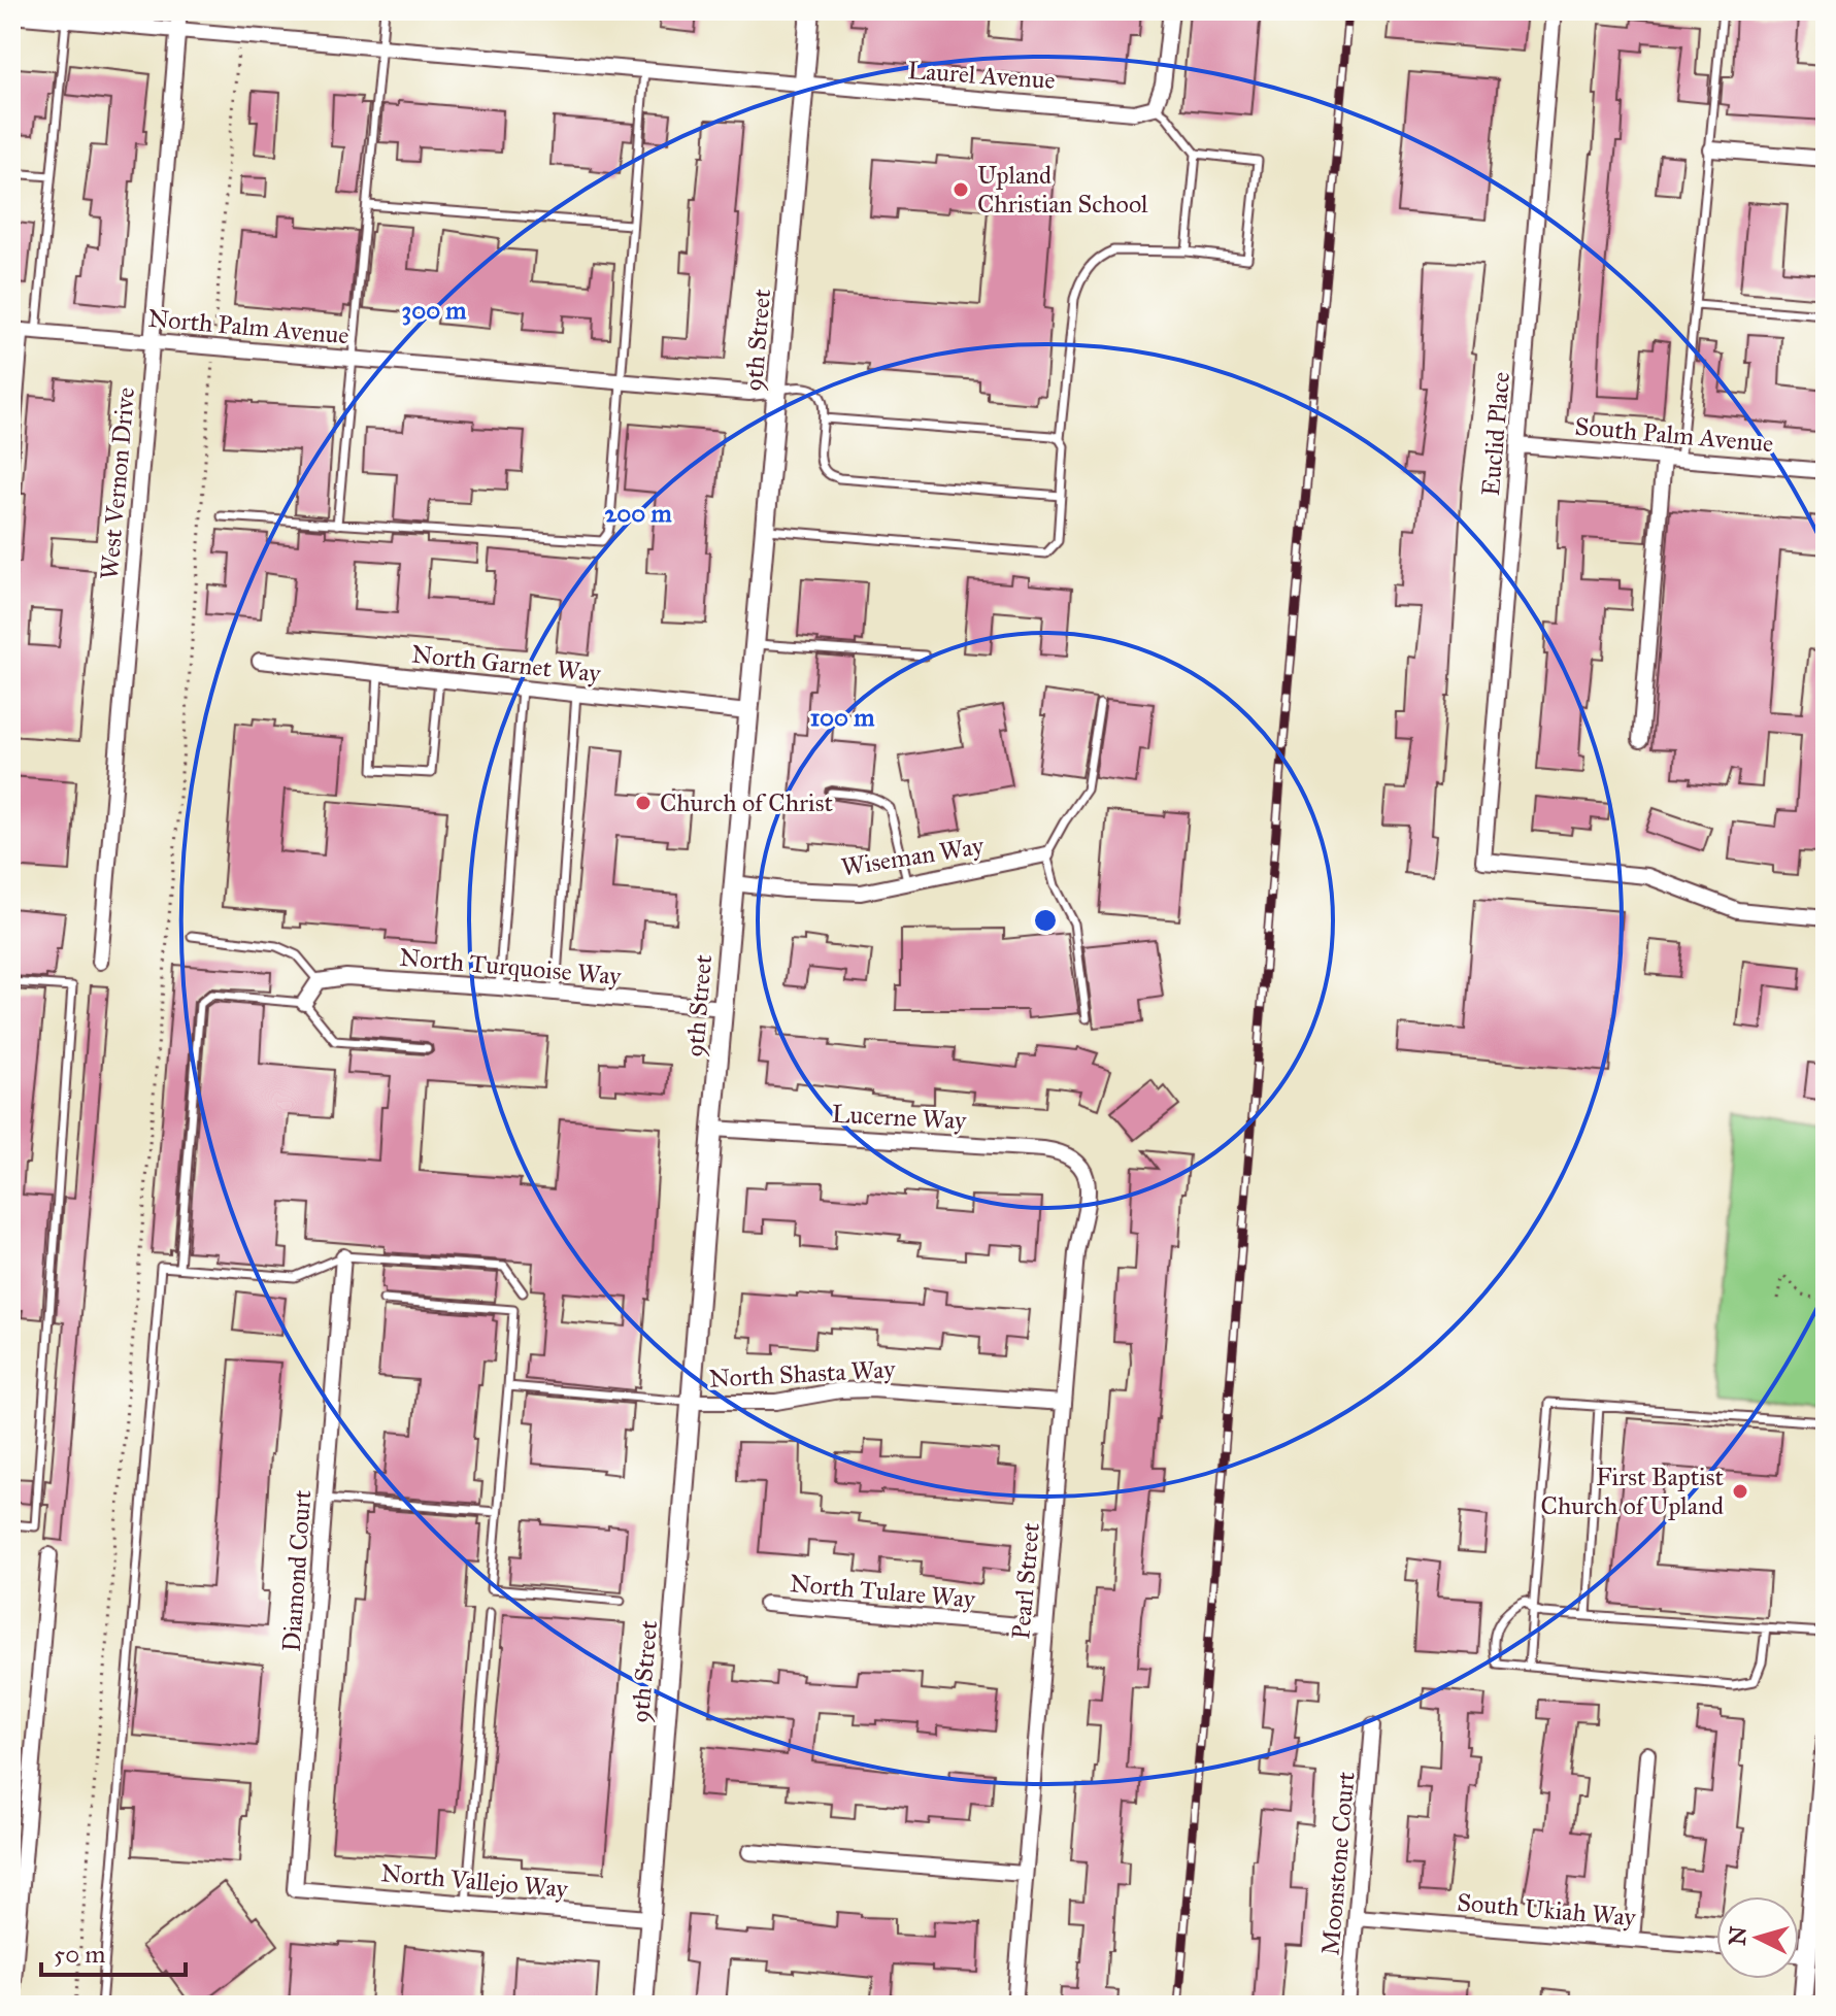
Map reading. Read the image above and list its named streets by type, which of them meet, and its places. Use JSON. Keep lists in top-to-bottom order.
{
  "streets": {
    "street": [
      "Laurel Avenue",
      "North Palm Avenue",
      "9th Street",
      "Euclid Place",
      "South Palm Avenue",
      "West Vernon Drive",
      "North Garnet Way",
      "Wiseman Way",
      "North Turquoise Way",
      "Lucerne Way",
      "North Shasta Way",
      "Diamond Court",
      "Pearl Street",
      "North Tulare Way",
      "Moonstone Court",
      "North Vallejo Way",
      "South Ukiah Way"
    ]
  },
  "crossings": [
    ["Laurel Avenue", "9th Street"],
    ["Laurel Avenue", "West Vernon Drive"],
    ["North Palm Avenue", "9th Street"],
    ["North Palm Avenue", "West Vernon Drive"],
    ["9th Street", "North Garnet Way"],
    ["9th Street", "Wiseman Way"],
    ["9th Street", "North Turquoise Way"],
    ["9th Street", "Lucerne Way"],
    ["9th Street", "North Shasta Way"],
    ["9th Street", "North Vallejo Way"],
    ["Euclid Place", "South Palm Avenue"],
    ["Lucerne Way", "Pearl Street"],
    ["North Shasta Way", "Pearl Street"],
    ["Diamond Court", "North Vallejo Way"],
    ["Pearl Street", "North Tulare Way"],
    ["Moonstone Court", "South Ukiah Way"]
  ],
  "places": ["Upland Christian School", "Church of Christ", "First Baptist Church of Upland"],
  "scale_bar": "50 m",
  "north": "left",
  "rings": ["300 m", "200 m", "100 m"]
}
